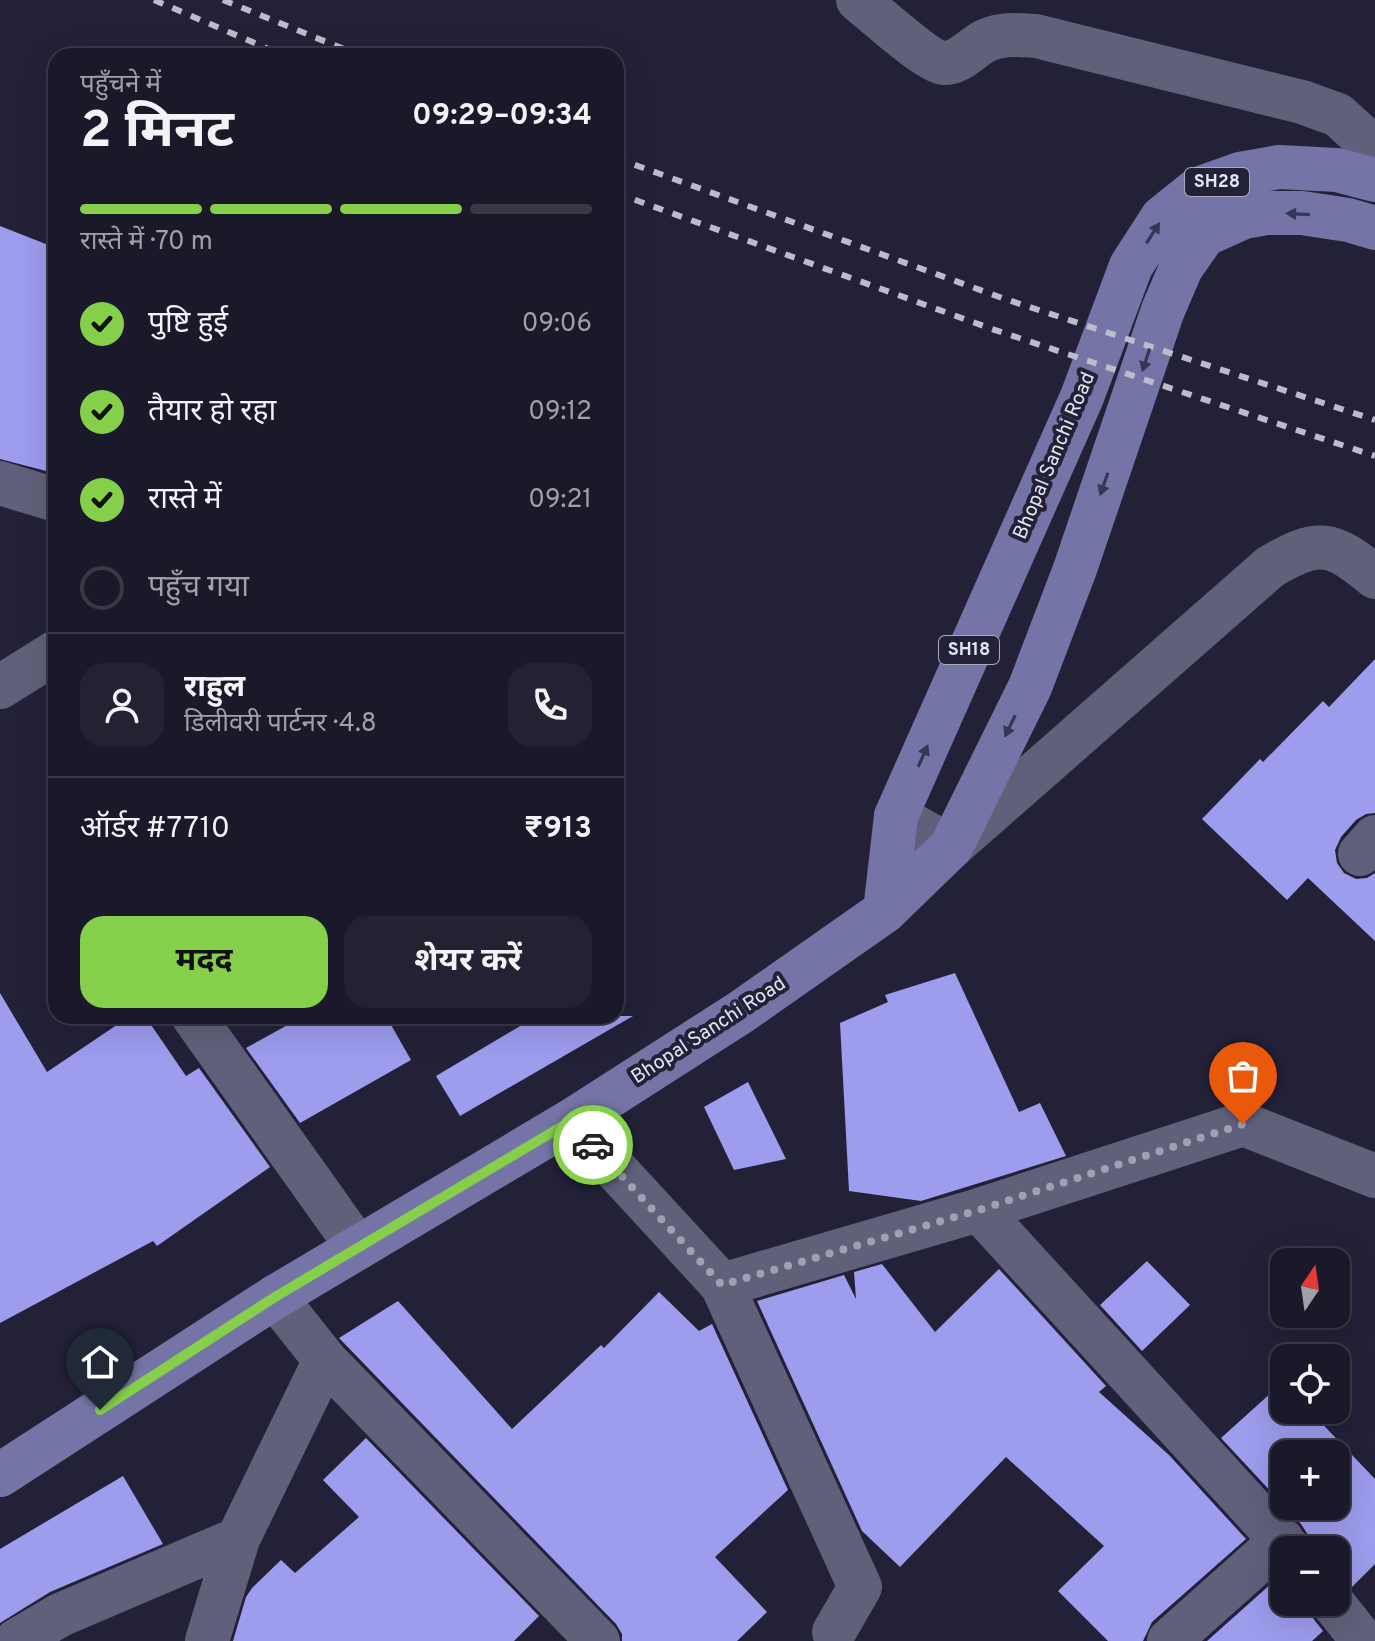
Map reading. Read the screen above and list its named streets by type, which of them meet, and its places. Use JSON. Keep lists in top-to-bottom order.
{
  "streets": {
    "main road": ["SH28", "Bhopal Sanchi Road", "SH18"]
  },
  "north": "top",
  "page": {
    "heading": ["2 मिनट", "पहुँचने में", "09:29–09:34"],
    "panel": [
      "राहुल",
      "डिलीवरी पार्टनर · 4.8",
      "ऑर्डर #7710",
      "₹913"
    ],
    "bar": "रास्ते में · 70 m",
    "list": [
      ["पुष्टि हुई", "09:06"],
      ["तैयार हो रहा", "09:12"],
      ["रास्ते में", "09:21"],
      "पहुँच गया"
    ],
    "buttons": ["मदद", "शेयर करें"],
    "map_buttons": ["+", "−"]
  }
}
